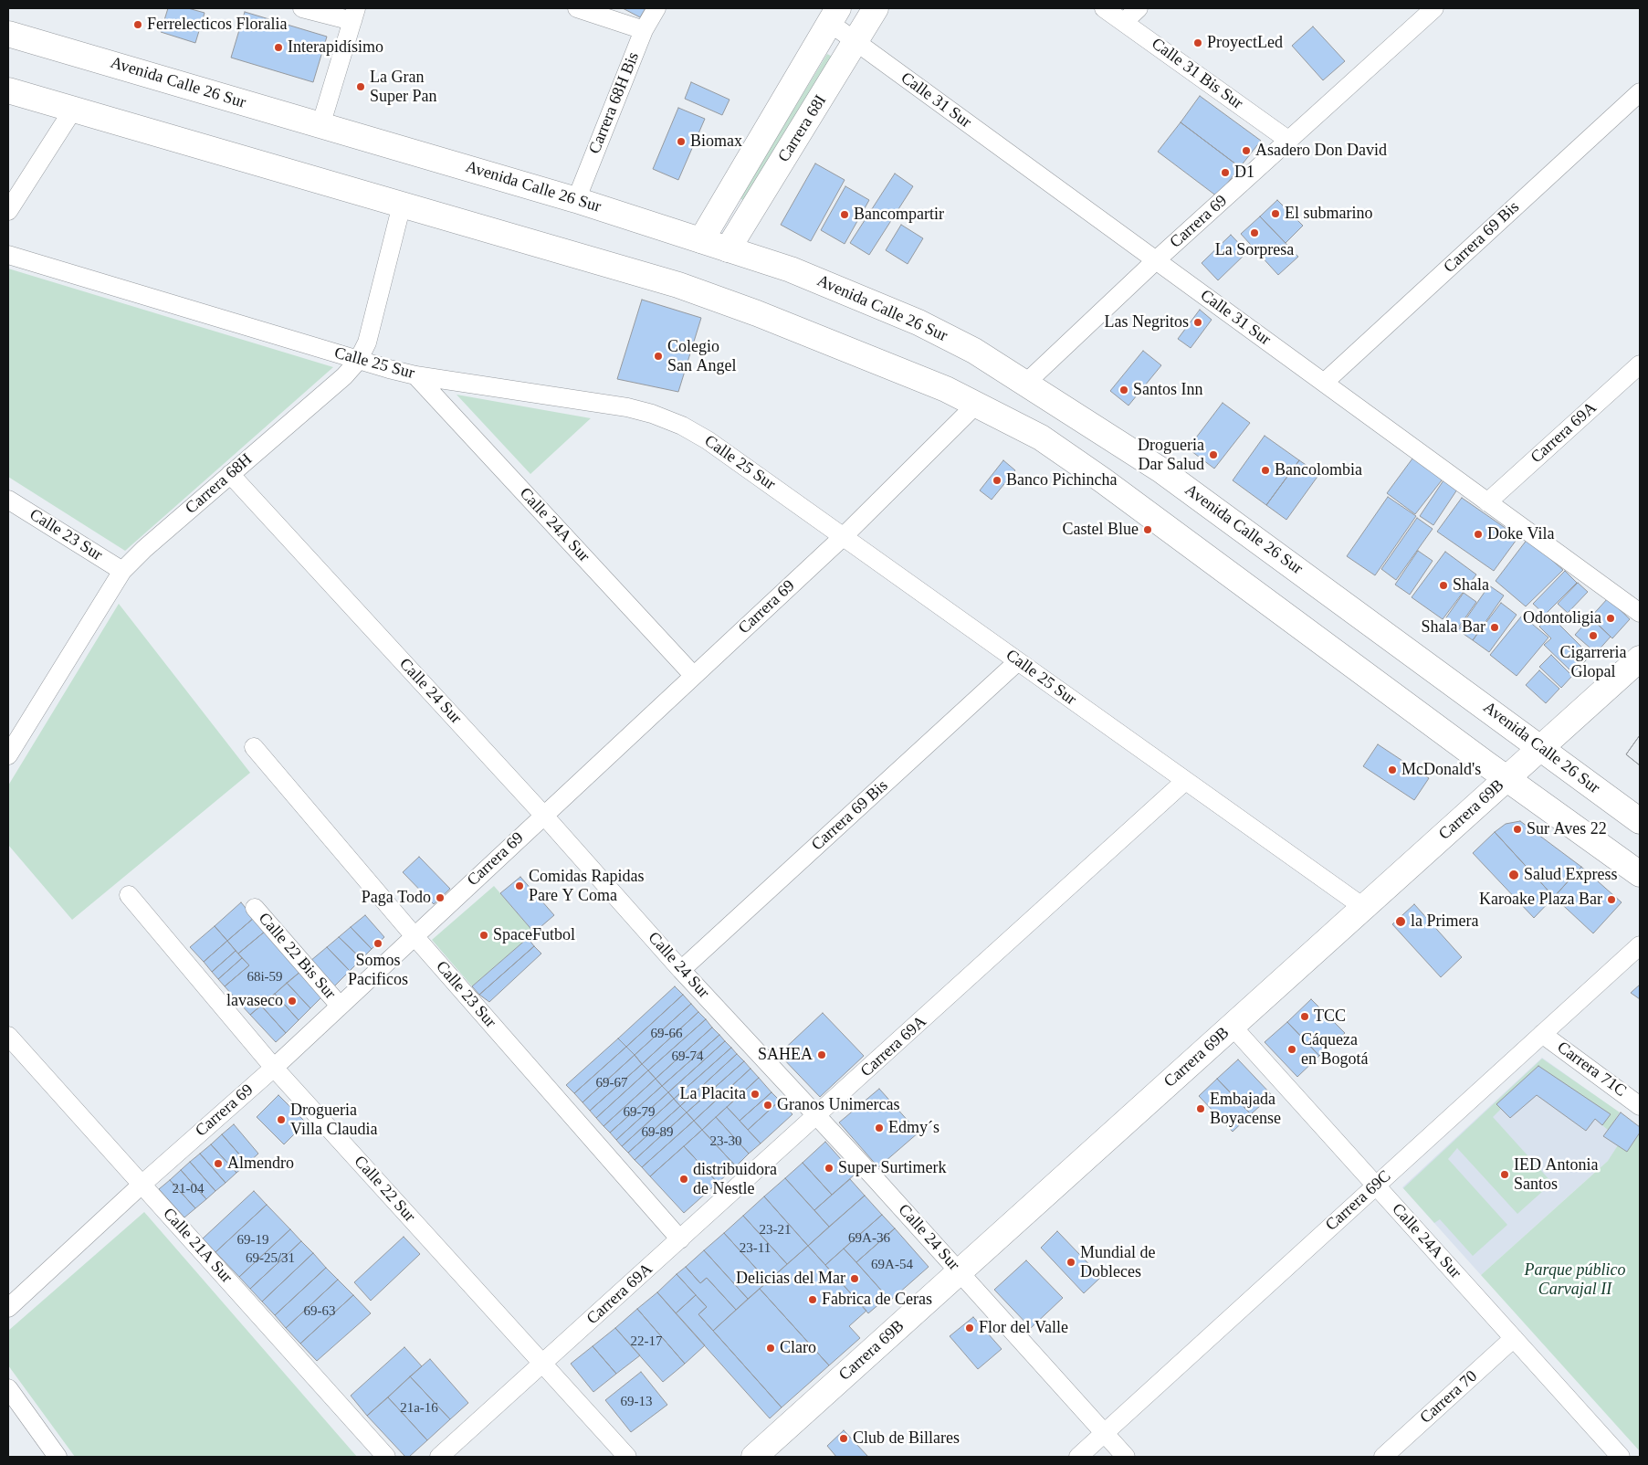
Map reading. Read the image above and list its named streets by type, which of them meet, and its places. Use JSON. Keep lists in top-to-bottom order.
{
  "streets": {
    "main road": ["Avenida Calle 26 Sur", "Carrera 68I", "Carrera 69B"],
    "street": [
      "Calle 31 Bis Sur",
      "Calle 31 Sur",
      "Carrera 68H Bis",
      "Carrera 69",
      "Carrera 69 Bis",
      "Calle 25 Sur",
      "Carrera 69A",
      "Carrera 68H",
      "Calle 24A Sur",
      "Calle 23 Sur",
      "Calle 24 Sur",
      "Calle 22 Bis Sur",
      "Carrera 71C",
      "Calle 22 Sur",
      "Carrera 69C",
      "Calle 21A Sur",
      "Carrera 70"
    ]
  },
  "crossings": [
    ["Calle 31 Bis Sur", "Carrera 69"],
    ["Avenida Calle 26 Sur", "Carrera 68H Bis"],
    ["Avenida Calle 26 Sur", "Carrera 68I"],
    ["Avenida Calle 26 Sur", "Carrera 69"],
    ["Avenida Calle 26 Sur", "Carrera 69B"],
    ["Calle 31 Sur", "Carrera 68I"],
    ["Calle 31 Sur", "Carrera 69"],
    ["Calle 31 Sur", "Carrera 69 Bis"],
    ["Calle 31 Sur", "Carrera 69A"],
    ["Carrera 69", "Calle 25 Sur"],
    ["Carrera 69", "Calle 24A Sur"],
    ["Carrera 69", "Calle 23 Sur"],
    ["Carrera 69", "Calle 24 Sur"],
    ["Carrera 69", "Calle 22 Bis Sur"],
    ["Carrera 69", "Calle 22 Sur"],
    ["Carrera 69", "Calle 21A Sur"],
    ["Carrera 69 Bis", "Calle 25 Sur"],
    ["Carrera 69 Bis", "Calle 24 Sur"],
    ["Calle 25 Sur", "Carrera 69A"],
    ["Calle 25 Sur", "Carrera 68H"],
    ["Calle 25 Sur", "Calle 24A Sur"],
    ["Calle 25 Sur", "Carrera 69B"],
    ["Carrera 69A", "Calle 23 Sur"],
    ["Carrera 69A", "Calle 24 Sur"],
    ["Carrera 69A", "Calle 22 Sur"],
    ["Carrera 68H", "Calle 23 Sur"],
    ["Carrera 68H", "Calle 24 Sur"],
    ["Calle 24A Sur", "Carrera 69B"],
    ["Calle 24A Sur", "Carrera 69C"],
    ["Calle 24A Sur", "Carrera 70"],
    ["Calle 24 Sur", "Carrera 69B"],
    ["Calle 24 Sur", "Carrera 69C"],
    ["Carrera 71C", "Carrera 69C"]
  ],
  "parks": ["Parque público Carvajal II"],
  "places": [
    "Ferrelecticos Floralia",
    "ProyectLed",
    "Interapidísimo",
    "La Gran Super Pan",
    "Biomax",
    "Asadero Don David",
    "D1",
    "El submarino",
    "Bancompartir",
    "La Sorpresa",
    "Las Negritos",
    "Colegio San Angel",
    "Santos Inn",
    "Drogueria Dar Salud",
    "Bancolombia",
    "Banco Pichincha",
    "Castel Blue",
    "Doke Vila",
    "Shala",
    "Odontoligia",
    "Shala Bar",
    "Cigarreria Glopal",
    "McDonald's",
    "Sur Aves 22",
    "Salud Express",
    "Comidas Rapidas Pare Y Coma",
    "Paga Todo",
    "Karoake Plaza Bar",
    "la Primera",
    "SpaceFutbol",
    "Somos Pacificos",
    "lavaseco",
    "TCC",
    "Cáqueza en Bogotá",
    "SAHEA",
    "La Placita",
    "Granos Unimercas",
    "Embajada Boyacense",
    "Drogueria Villa Claudia",
    "Edmy´s",
    "Almendro",
    "Super Surtimerk",
    "IED Antonia Santos",
    "distribuidora de Nestle",
    "Mundial de Dobleces",
    "Delicias del Mar",
    "Fabrica de Ceras",
    "Flor del Valle",
    "Claro",
    "Club de Billares"
  ],
  "house_numbers": [
    "68i-59",
    "69-66",
    "69-74",
    "69-67",
    "69-79",
    "69-89",
    "23-30",
    "21-04",
    "23-21",
    "69A-36",
    "69-19",
    "23-11",
    "69-25/31",
    "69A-54",
    "69-63",
    "22-17",
    "69-13",
    "21a-16"
  ]
}
